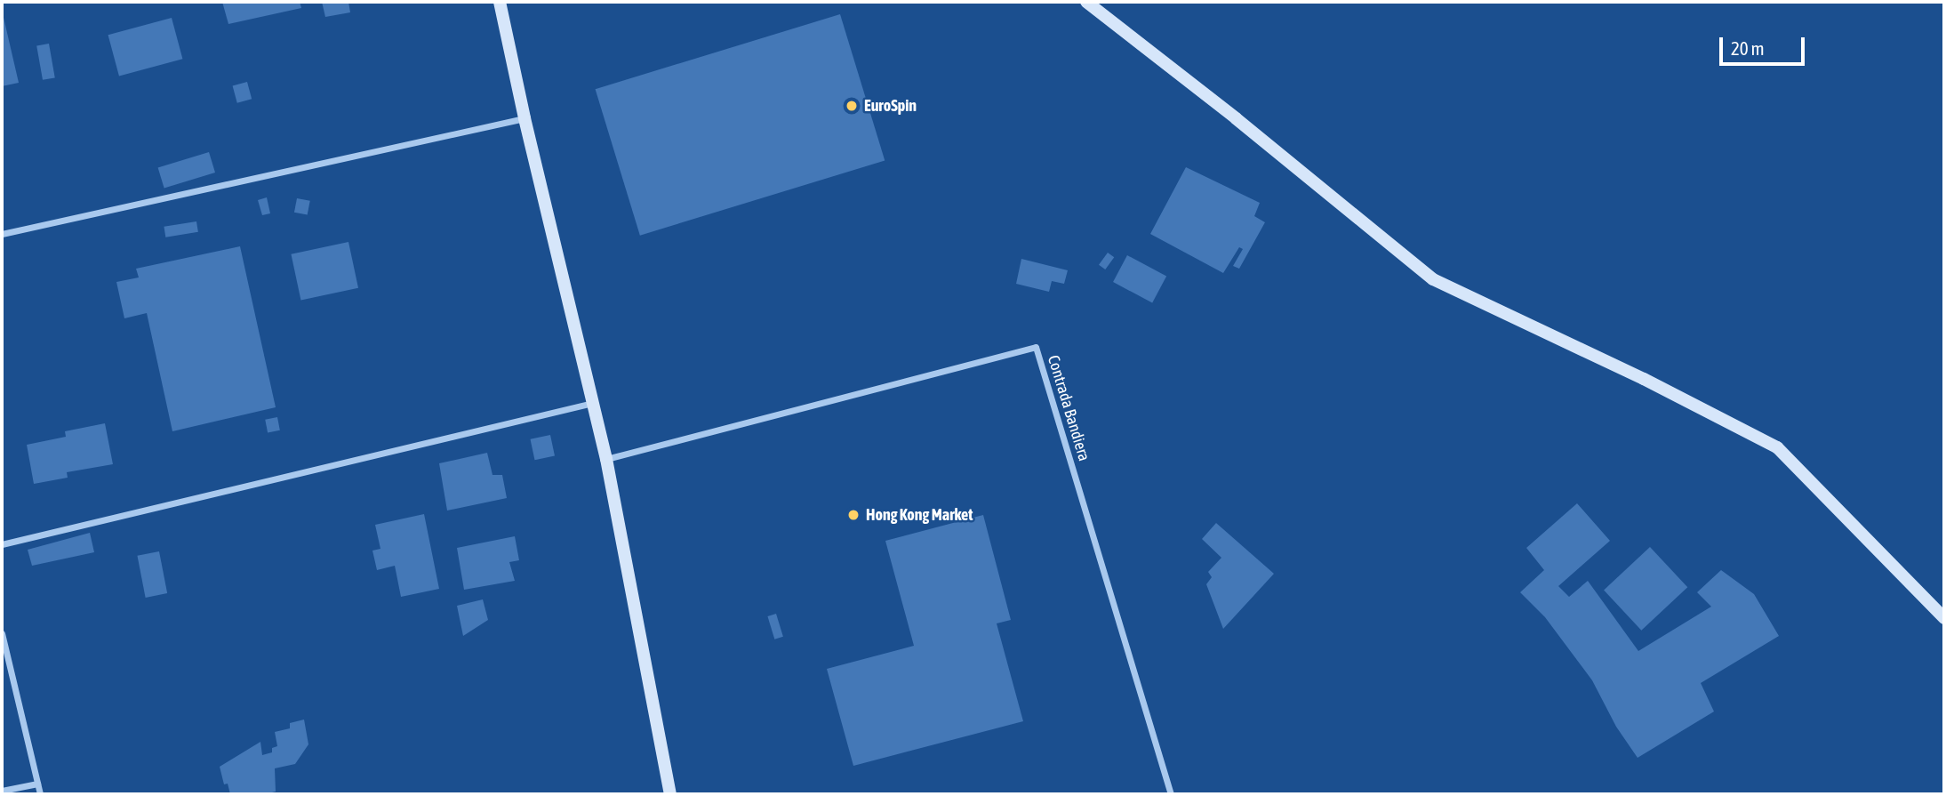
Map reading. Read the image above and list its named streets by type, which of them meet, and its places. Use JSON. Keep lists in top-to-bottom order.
{
  "streets": {
    "street": ["Contrada Bandiera"]
  },
  "places": ["EuroSpin", "Hong Kong Market"],
  "scale_bar": "20 m"
}
